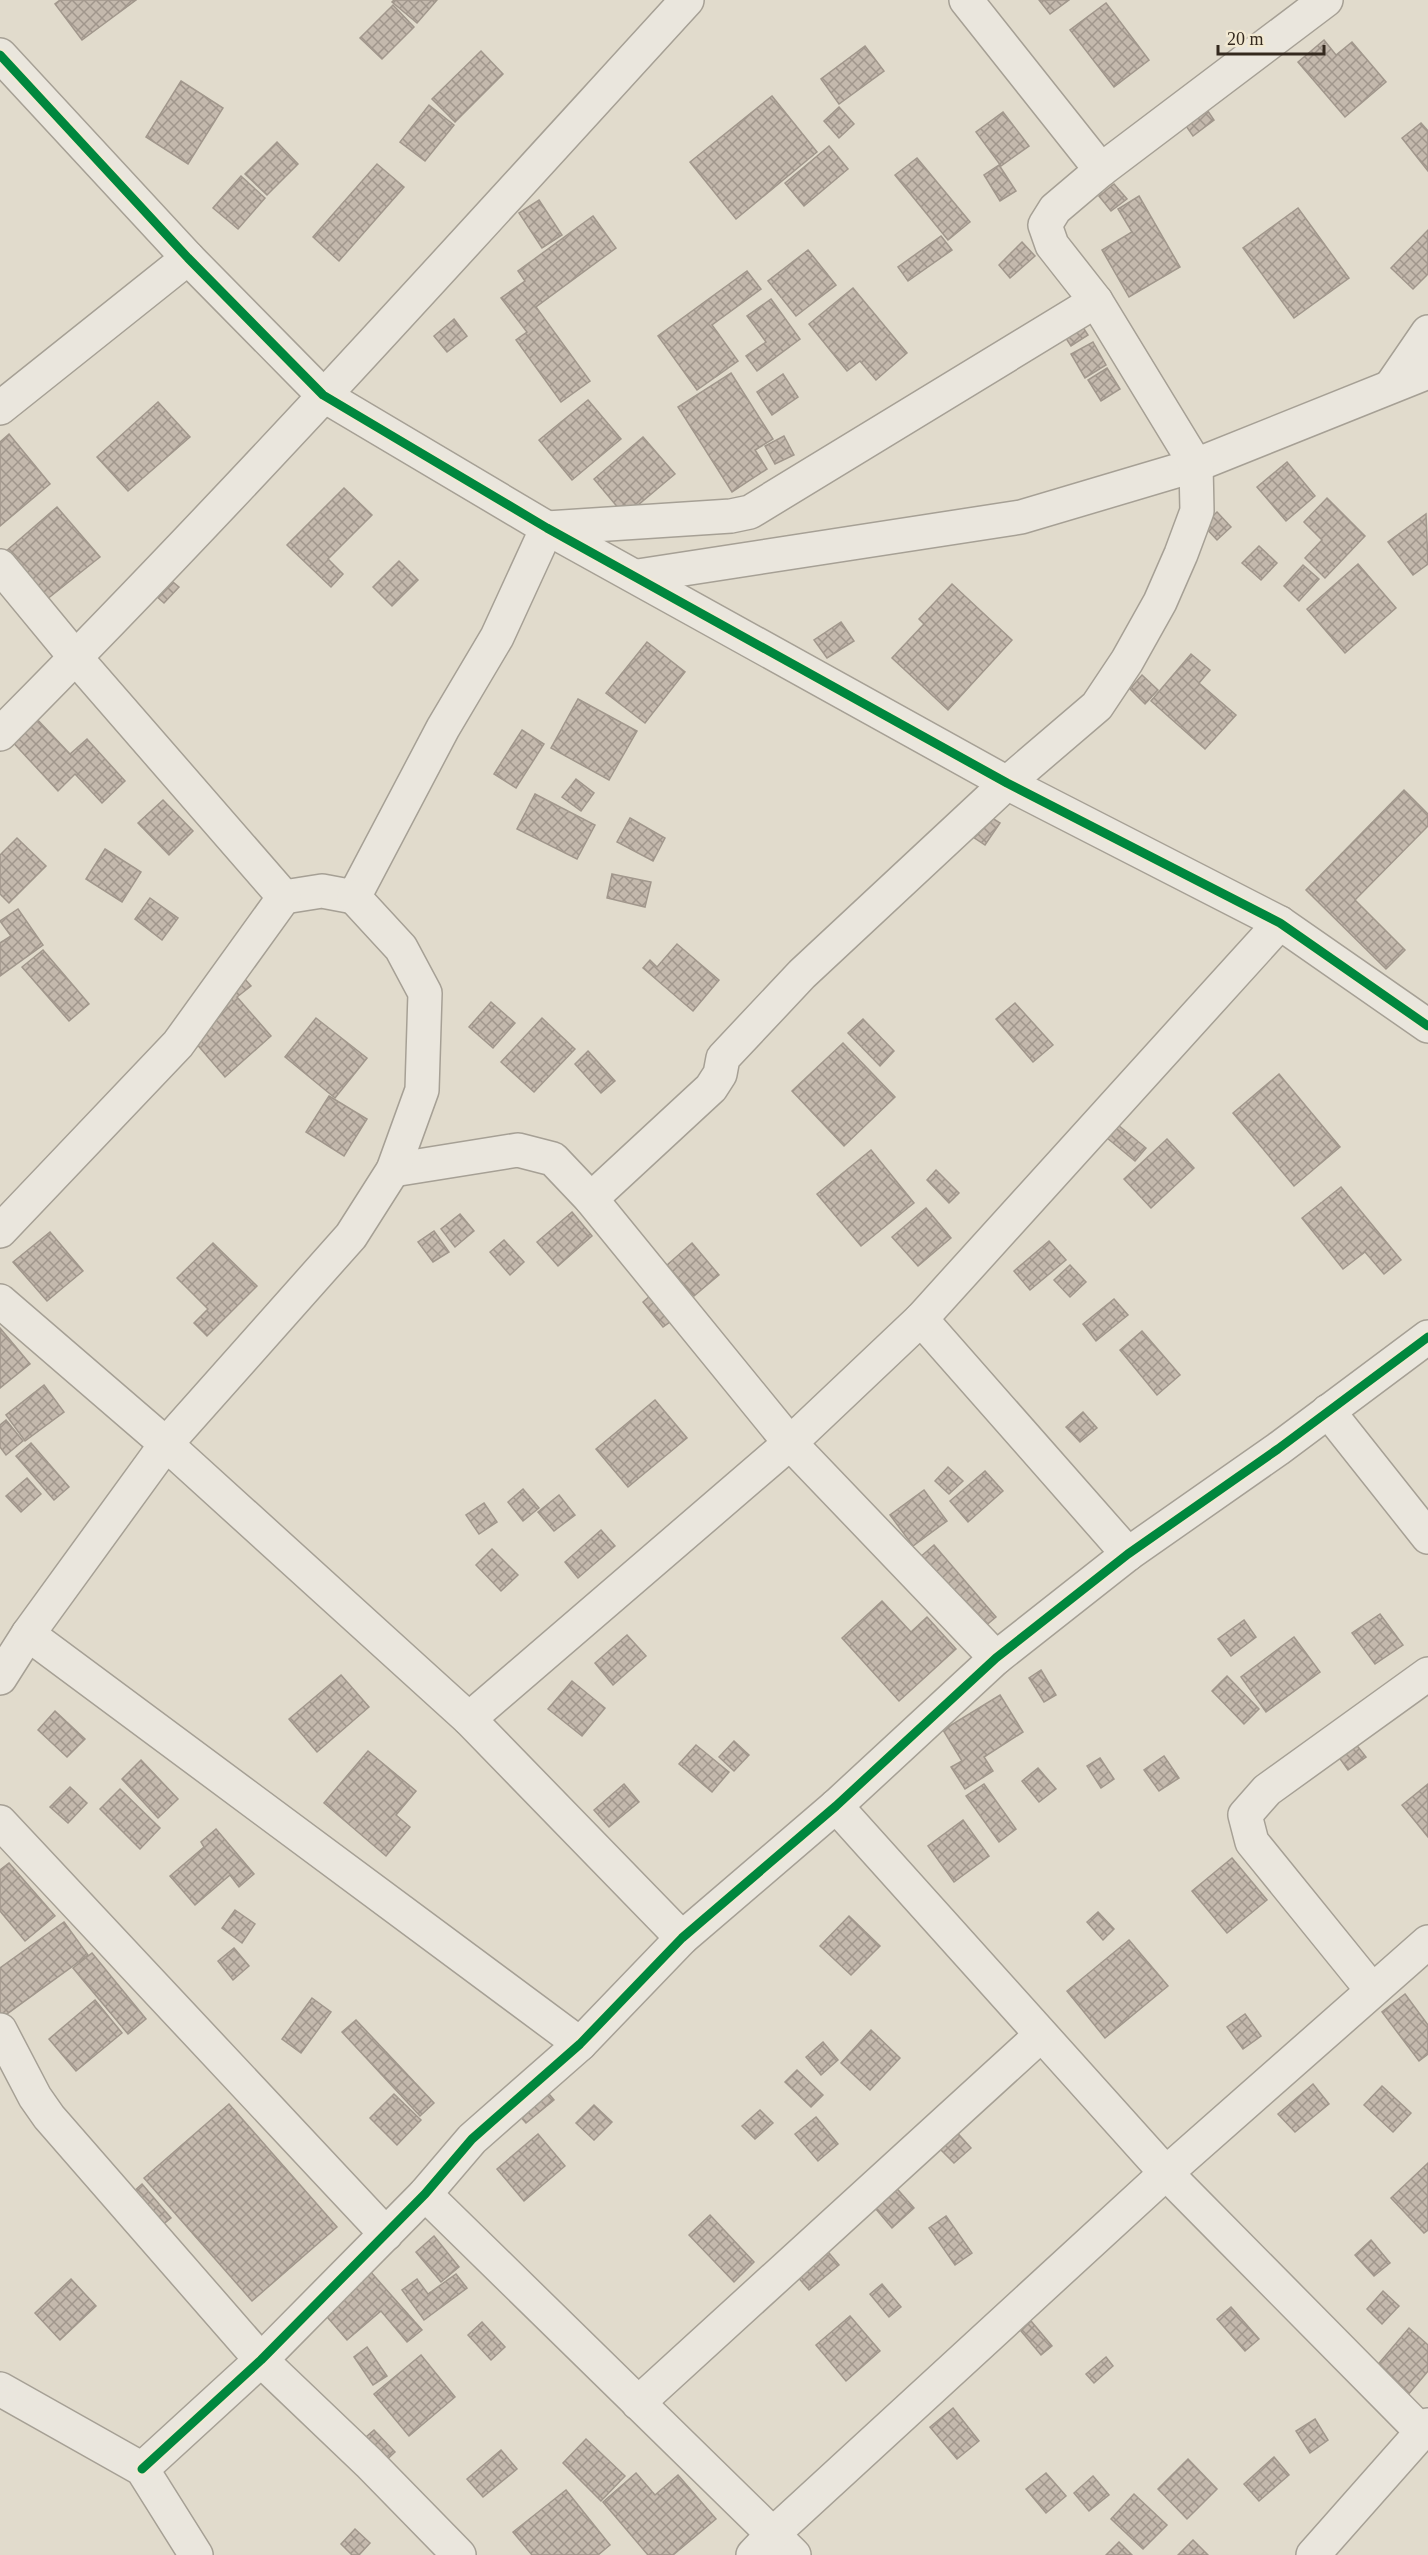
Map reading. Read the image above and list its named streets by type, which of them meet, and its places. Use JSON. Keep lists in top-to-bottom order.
{
  "scale_bar": "20 m"
}
